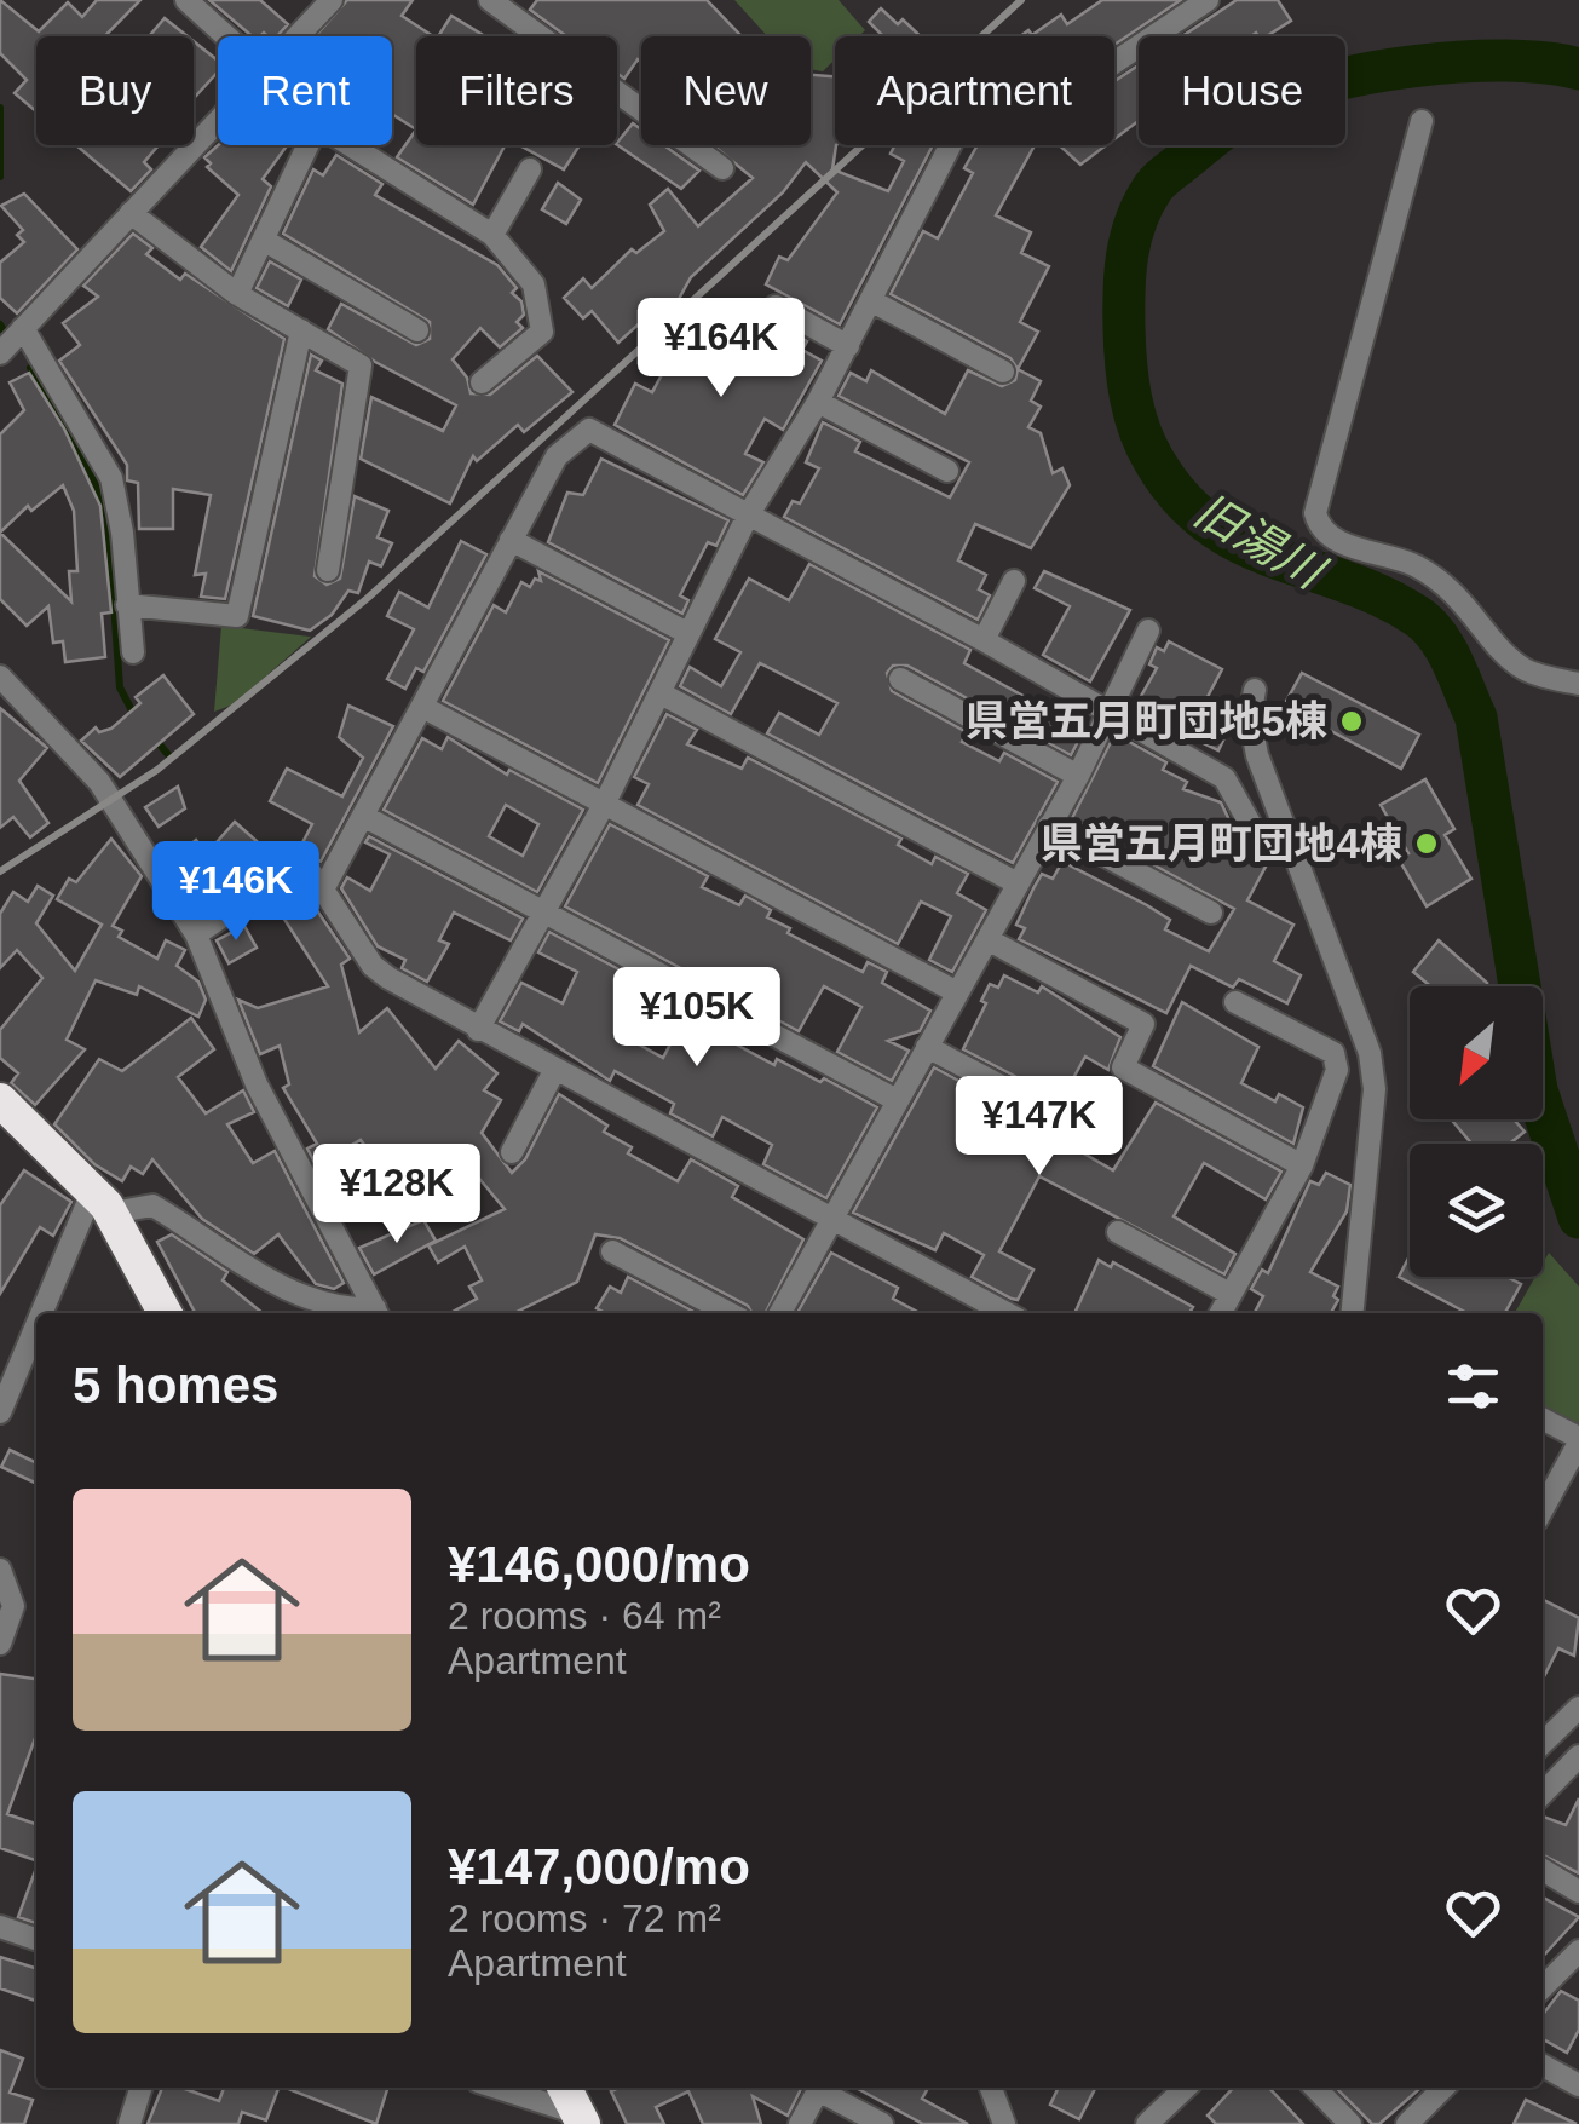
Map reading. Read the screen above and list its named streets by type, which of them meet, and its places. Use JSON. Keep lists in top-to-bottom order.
{
  "water": ["旧湯川"],
  "places": ["県営五月町団地5棟", "県営五月町団地4棟"],
  "north": "bottom left",
  "page": {
    "chip": [
      "Buy",
      "Rent",
      "Filters",
      "New",
      "Apartment",
      "House"
    ],
    "price": [
      "¥164K",
      "¥146K",
      "¥105K",
      "¥147K",
      "¥128K"
    ],
    "heading": "5 homes",
    "list": [
      {
        "name": "¥146,000/mo",
        "note": "2 rooms · 64 m² · Apartment"
      },
      {
        "name": "¥147,000/mo",
        "note": "2 rooms · 72 m² · Apartment"
      }
    ]
  }
}
